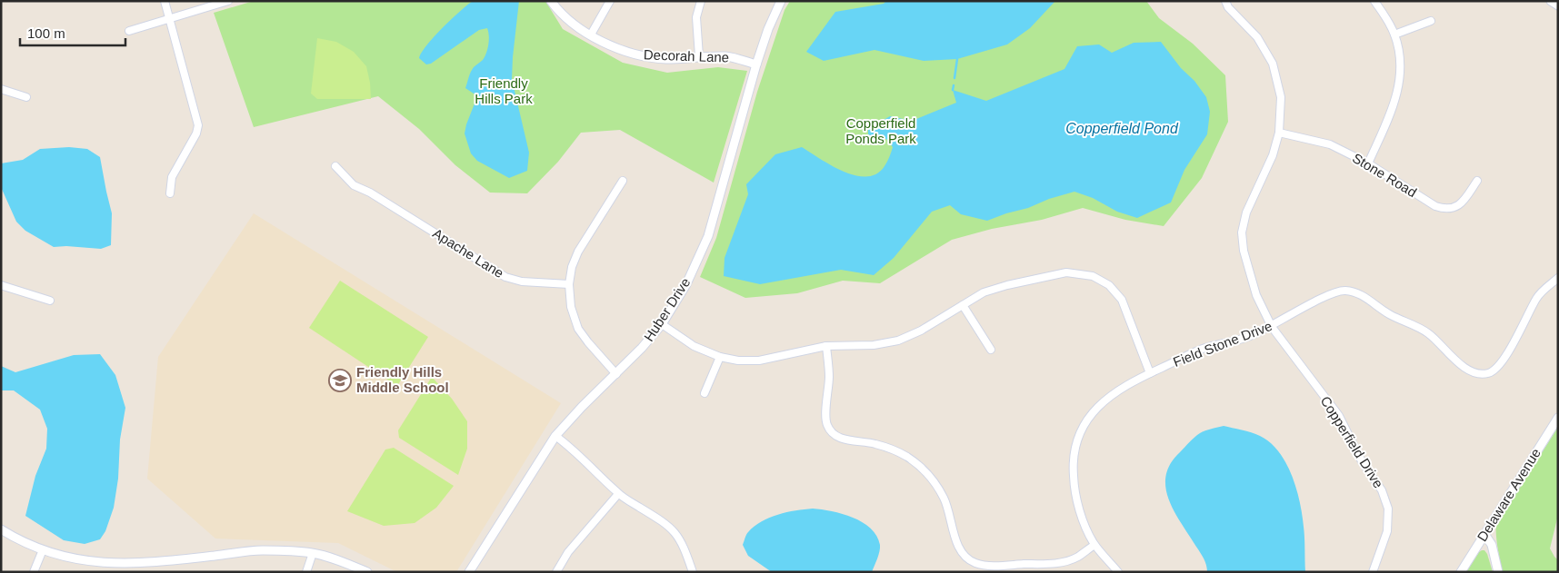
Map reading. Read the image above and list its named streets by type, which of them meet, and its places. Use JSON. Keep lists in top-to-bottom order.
{
  "streets": {
    "street": [
      "Decorah Lane",
      "Stone Road",
      "Apache Lane",
      "Huber Drive",
      "Field Stone Drive",
      "Copperfield Drive",
      "Delaware Avenue"
    ]
  },
  "crossings": [
    ["Decorah Lane", "Huber Drive"],
    ["Stone Road", "Copperfield Drive"],
    ["Field Stone Drive", "Copperfield Drive"]
  ],
  "water": ["Copperfield Pond"],
  "parks": ["Friendly Hills Park", "Copperfield Ponds Park"],
  "places": {
    "school or university": ["Friendly Hills Middle School"]
  },
  "scale_bar": "100 m"
}
